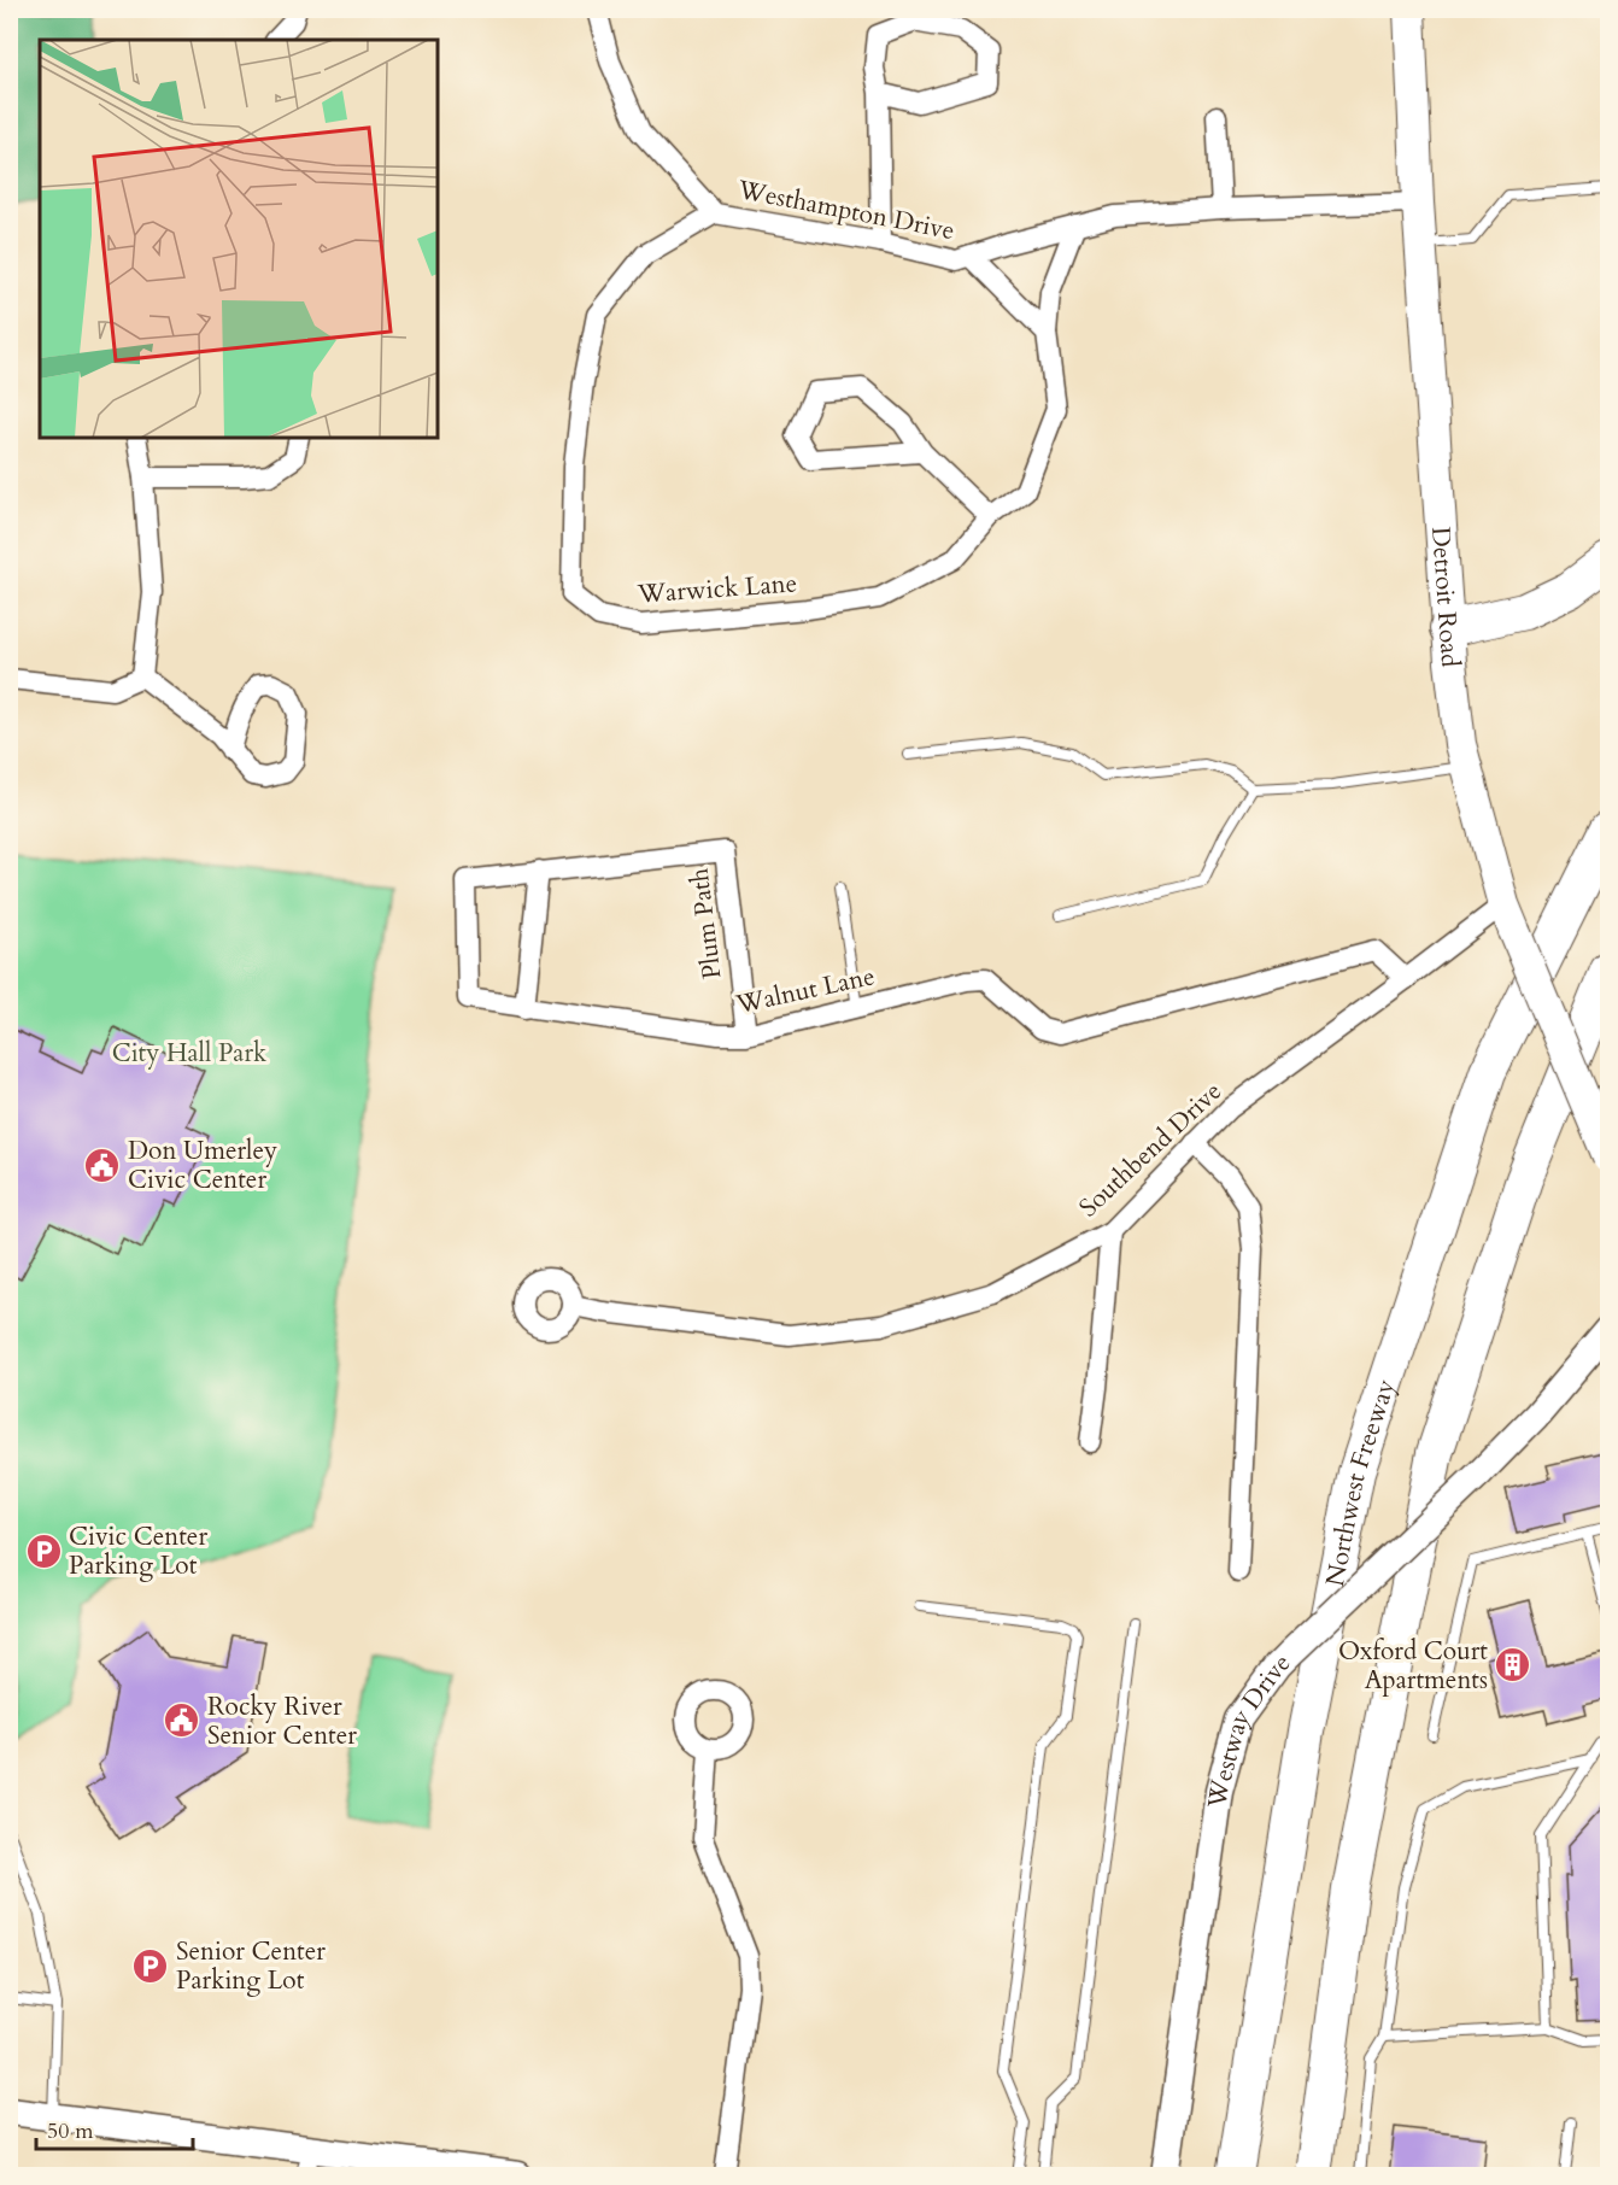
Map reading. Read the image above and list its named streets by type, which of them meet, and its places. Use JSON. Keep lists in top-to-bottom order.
{
  "streets": {
    "highway": ["Northwest Freeway"],
    "main road": ["Detroit Road", "Westway Drive"],
    "street": [
      "Westhampton Drive",
      "Warwick Lane",
      "Plum Path",
      "Walnut Lane",
      "Southbend Drive"
    ]
  },
  "crossings": [
    ["Westhampton Drive", "Warwick Lane"],
    ["Westhampton Drive", "Detroit Road"],
    ["Detroit Road", "Southbend Drive"],
    ["Plum Path", "Walnut Lane"],
    ["Walnut Lane", "Southbend Drive"]
  ],
  "parks": ["City Hall Park"],
  "places": {
    "public building": ["Don Umerley Civic Center", "Rocky River Senior Center"],
    "parking": ["Civic Center Parking Lot", "Senior Center Parking Lot"],
    "building": ["Oxford Court Apartments"]
  },
  "scale_bar": "50 m"
}
